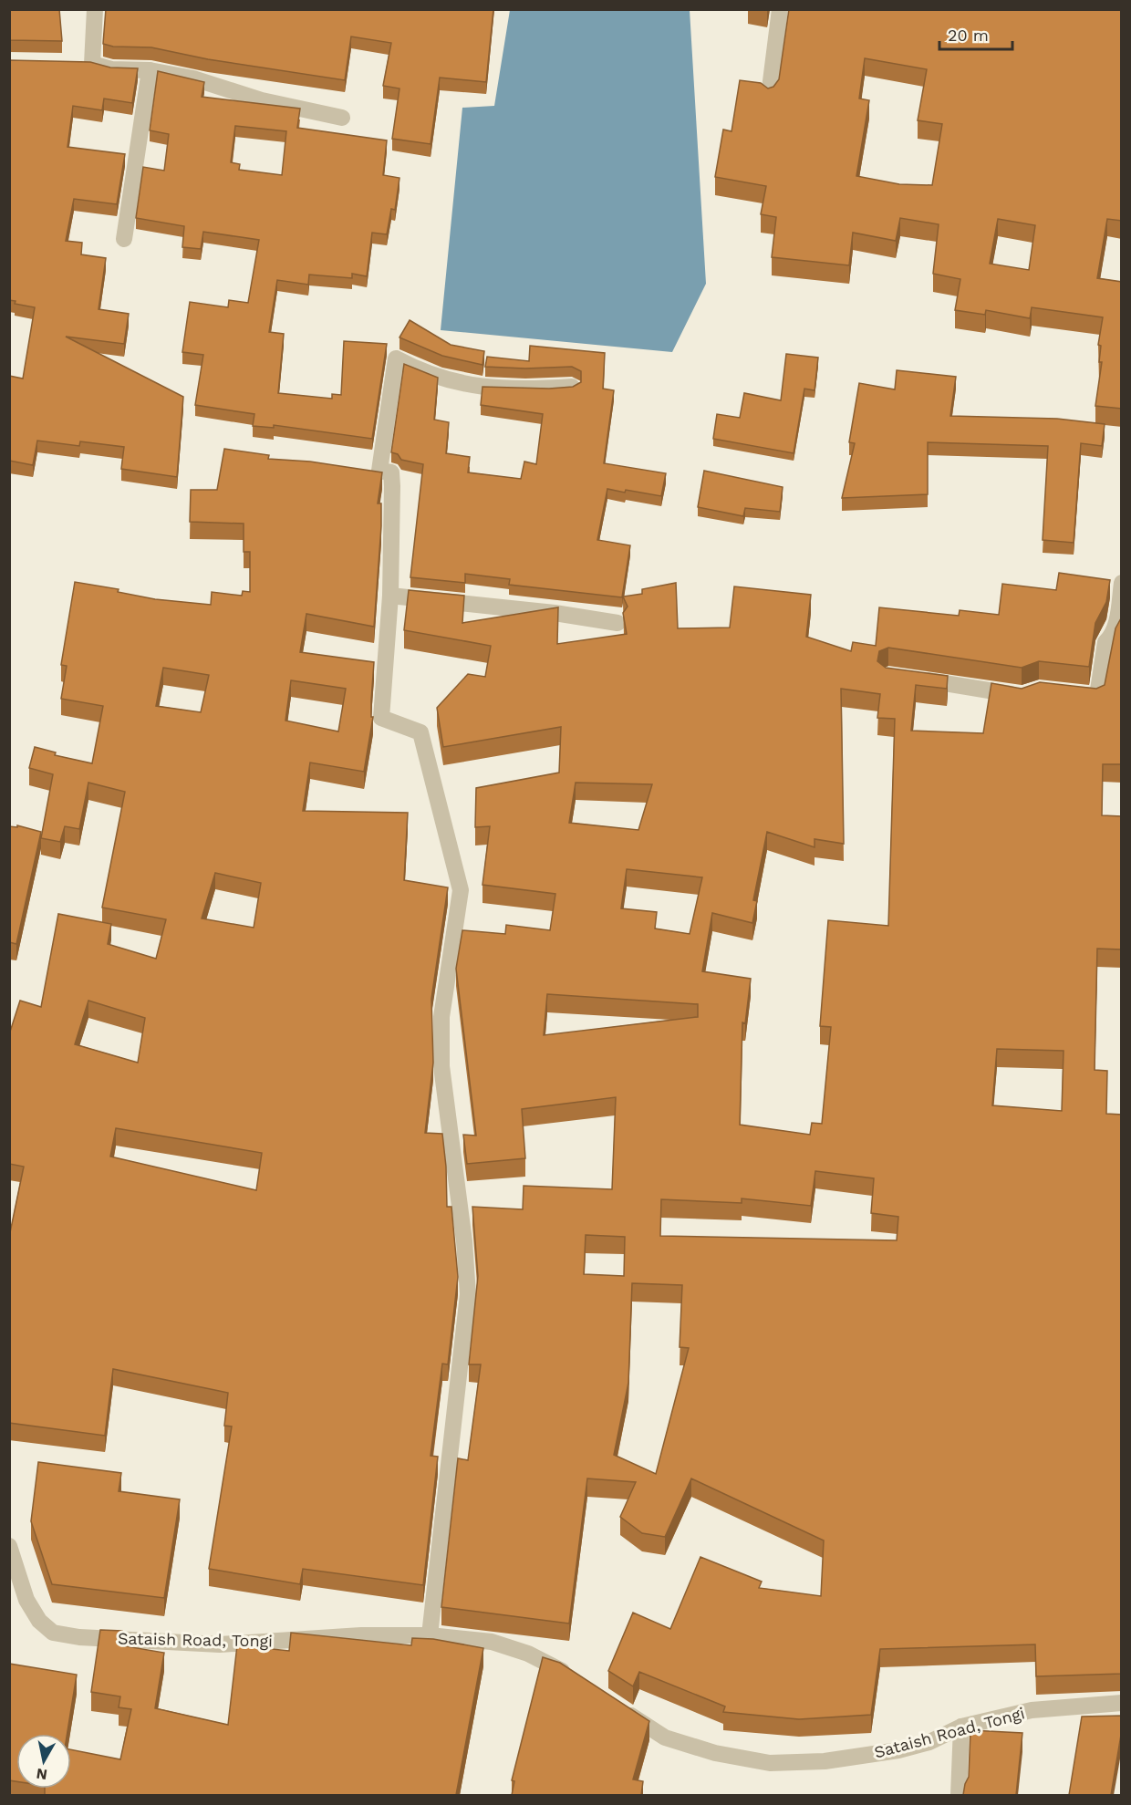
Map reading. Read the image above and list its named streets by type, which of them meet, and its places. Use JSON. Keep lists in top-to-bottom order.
{
  "streets": {
    "street": ["Sataish Road, Tongi"]
  },
  "scale_bar": "20 m",
  "north": "bottom"
}
